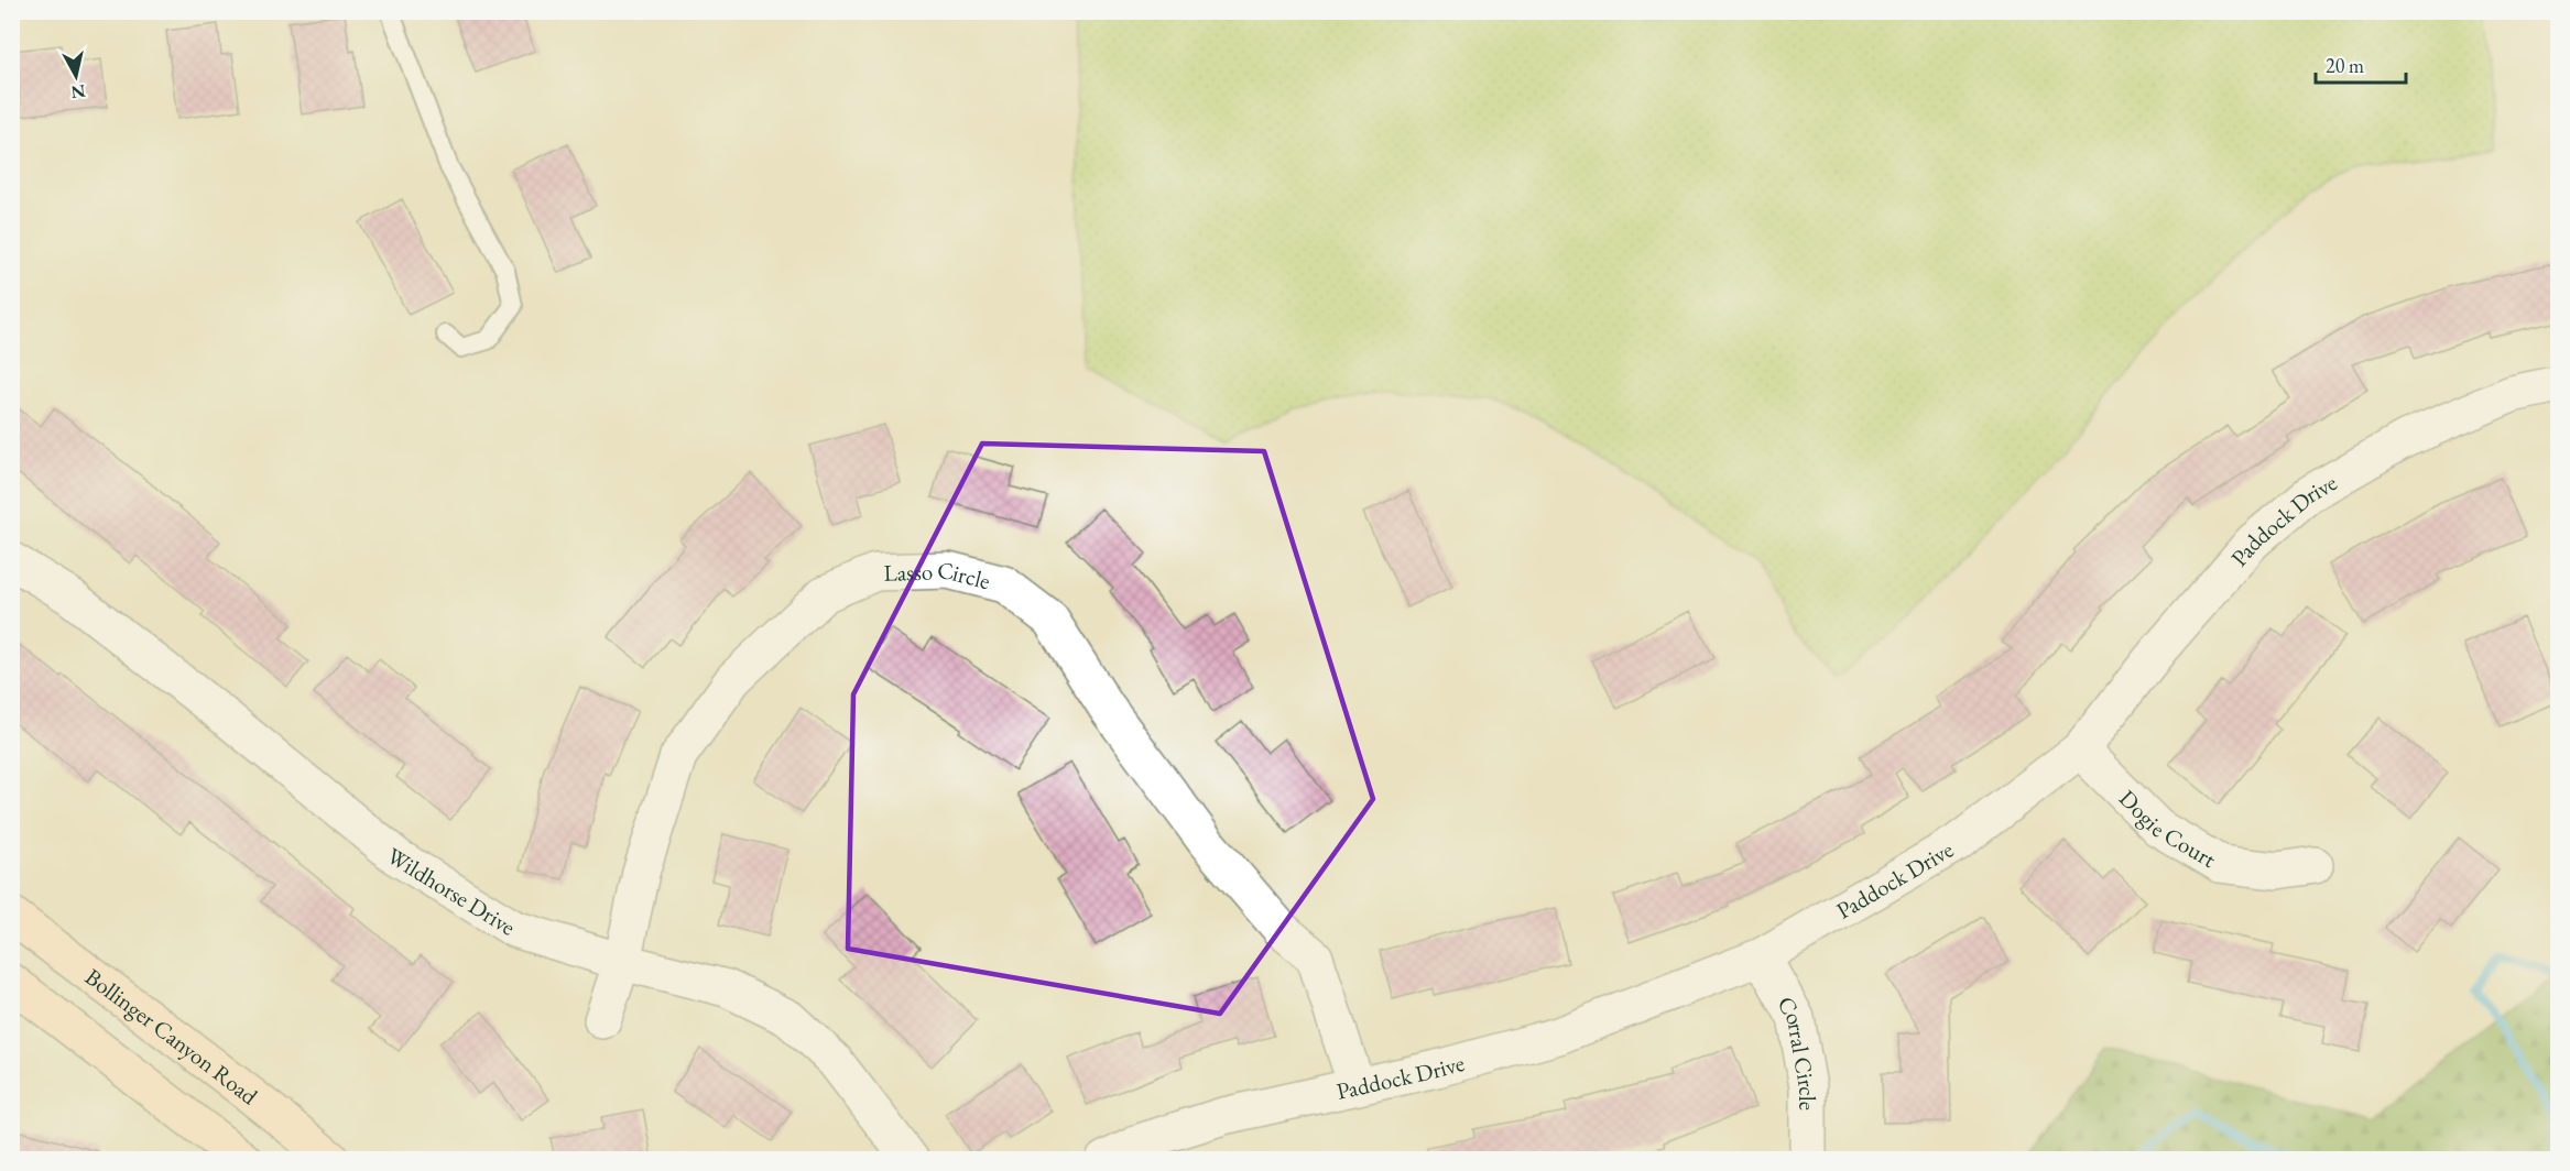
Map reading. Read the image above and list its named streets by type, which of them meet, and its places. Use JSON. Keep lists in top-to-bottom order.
{
  "streets": {
    "main road": ["Bollinger Canyon Road"],
    "street": [
      "Paddock Drive",
      "Lasso Circle",
      "Dogie Court",
      "Wildhorse Drive",
      "Corral Circle"
    ]
  },
  "crossings": [
    ["Paddock Drive", "Lasso Circle"],
    ["Paddock Drive", "Dogie Court"],
    ["Paddock Drive", "Corral Circle"],
    ["Lasso Circle", "Wildhorse Drive"]
  ],
  "scale_bar": "20 m",
  "north": "bottom"
}
